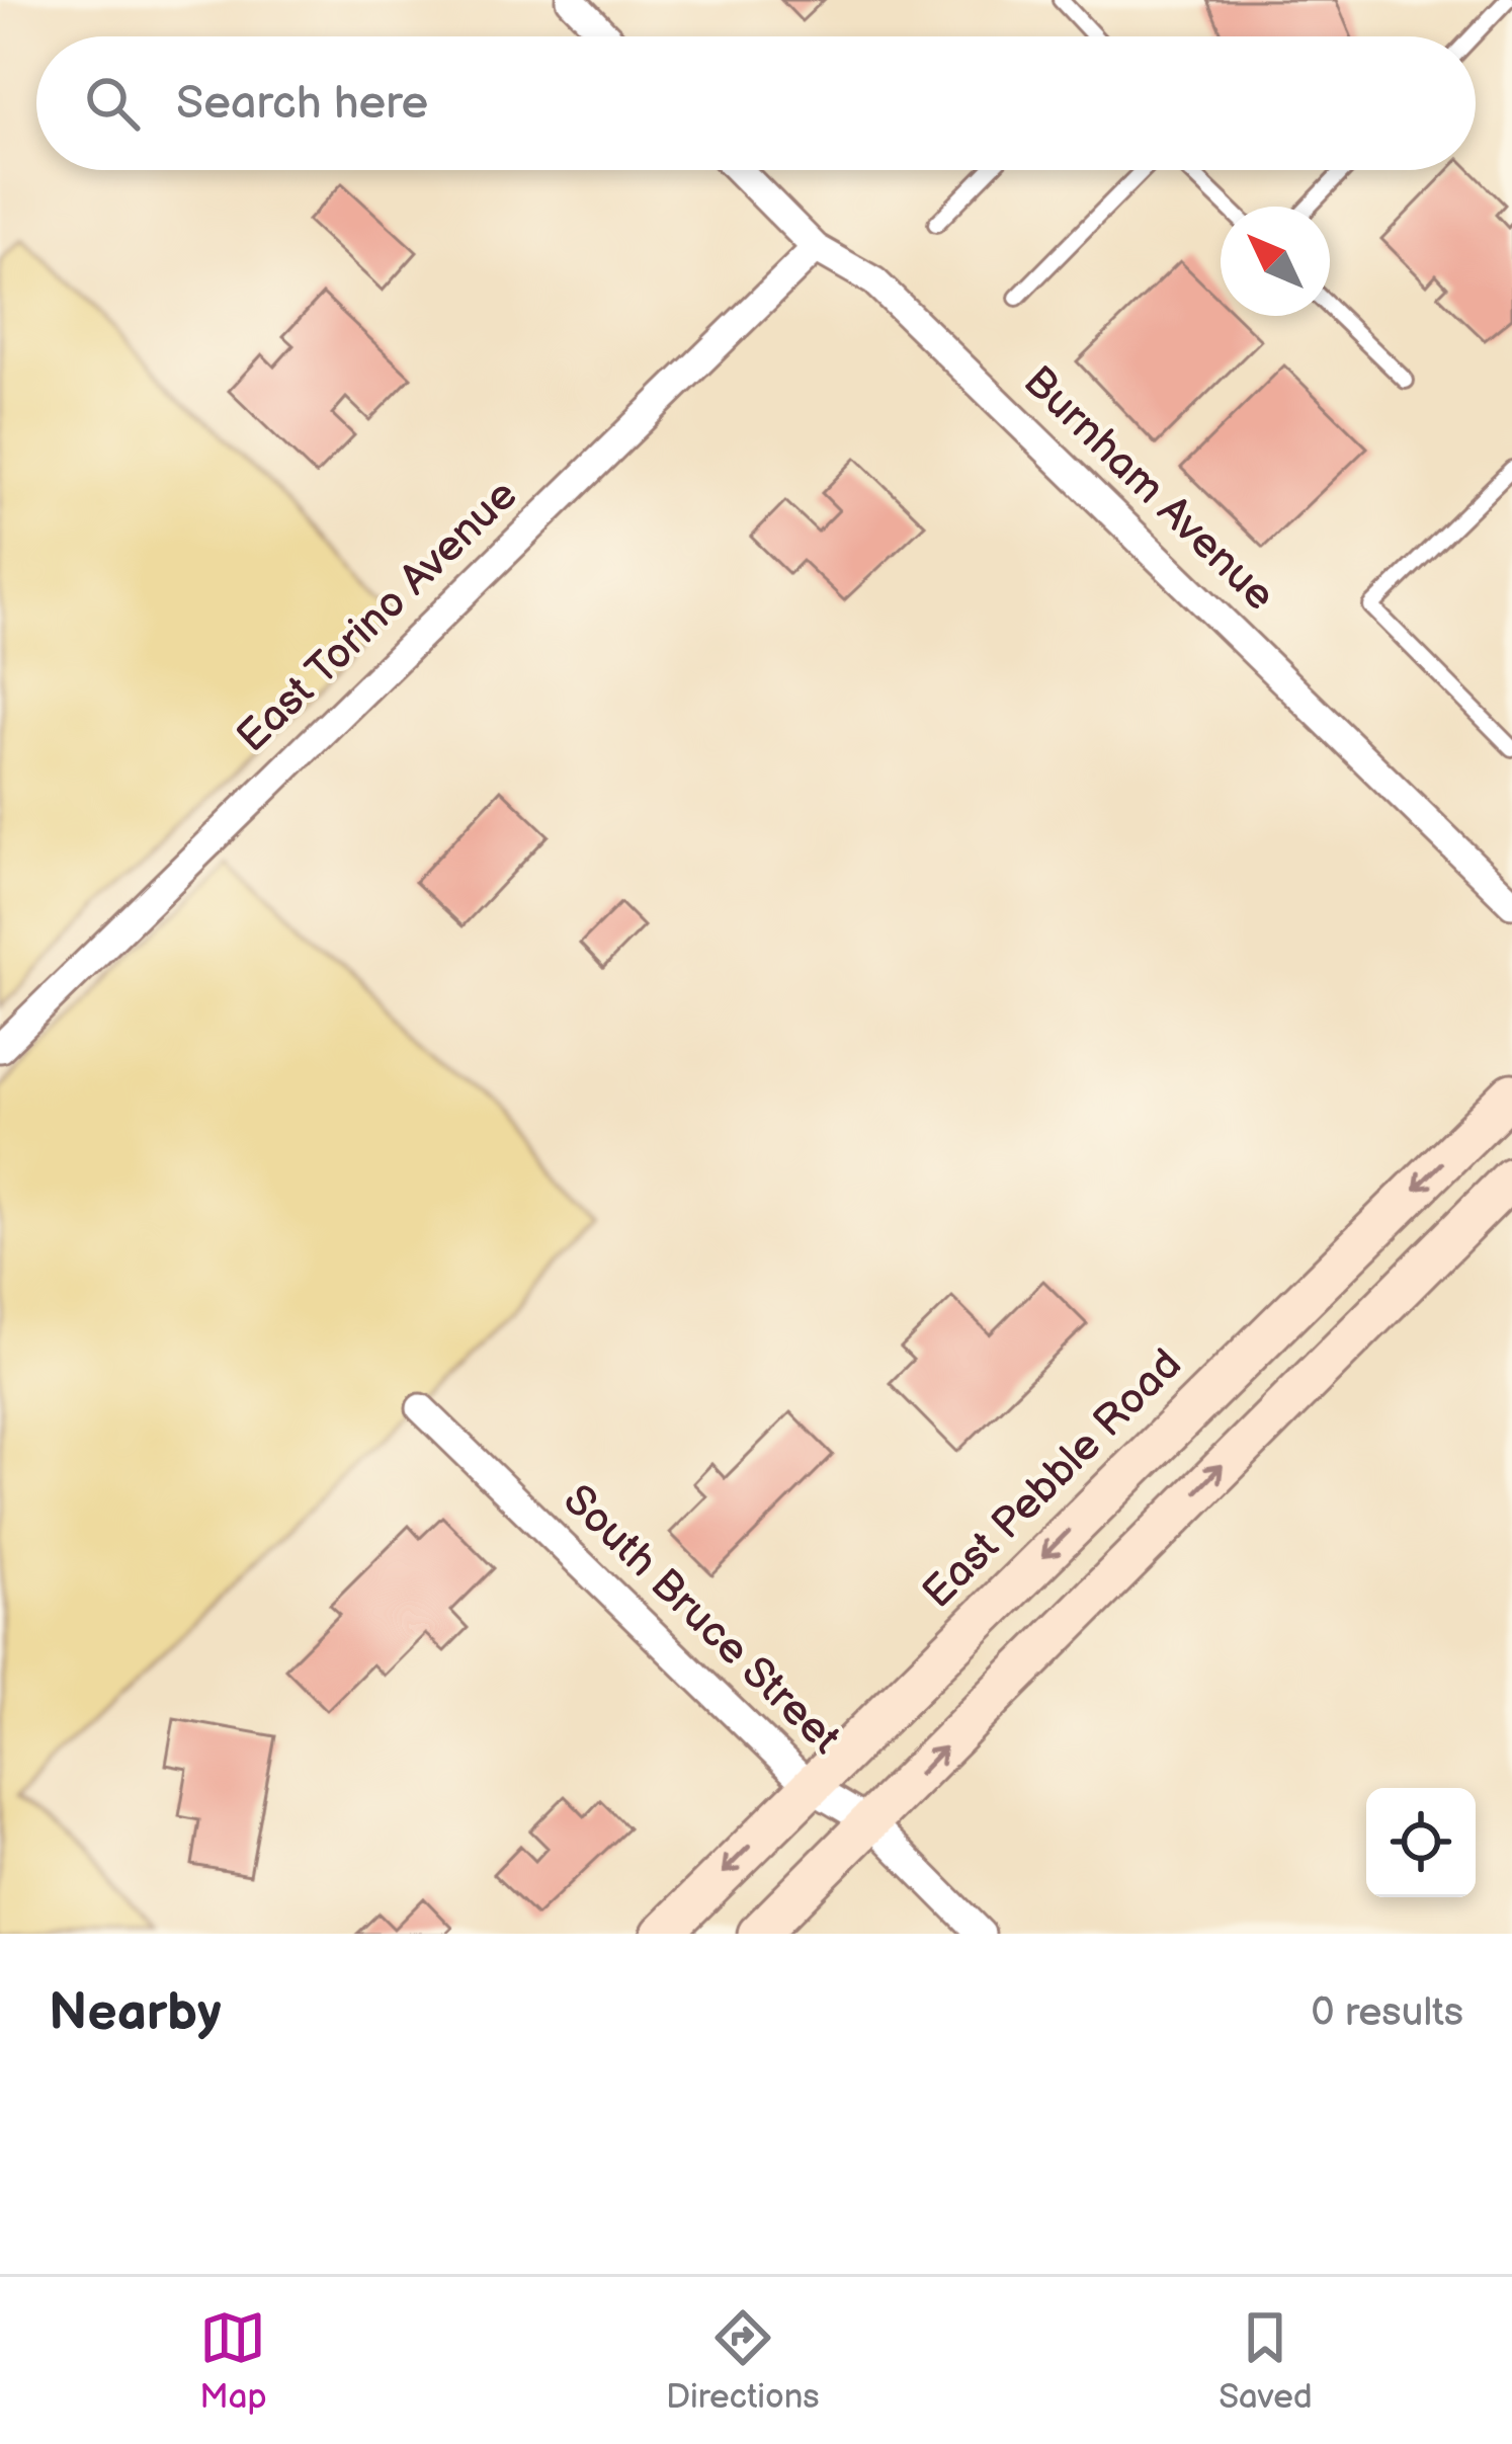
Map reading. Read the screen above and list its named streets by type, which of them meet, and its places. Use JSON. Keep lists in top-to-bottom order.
{
  "streets": {
    "main road": ["East Pebble Road"],
    "street": ["Burnham Avenue", "East Torino Avenue", "South Bruce Street"]
  },
  "crossings": [
    ["Burnham Avenue", "East Torino Avenue"],
    ["East Pebble Road", "South Bruce Street"]
  ],
  "north": "top left",
  "page": {
    "search": "Search here",
    "heading": ["Nearby", "0 results"],
    "nav": ["Map", "Directions", "Saved"]
  }
}
